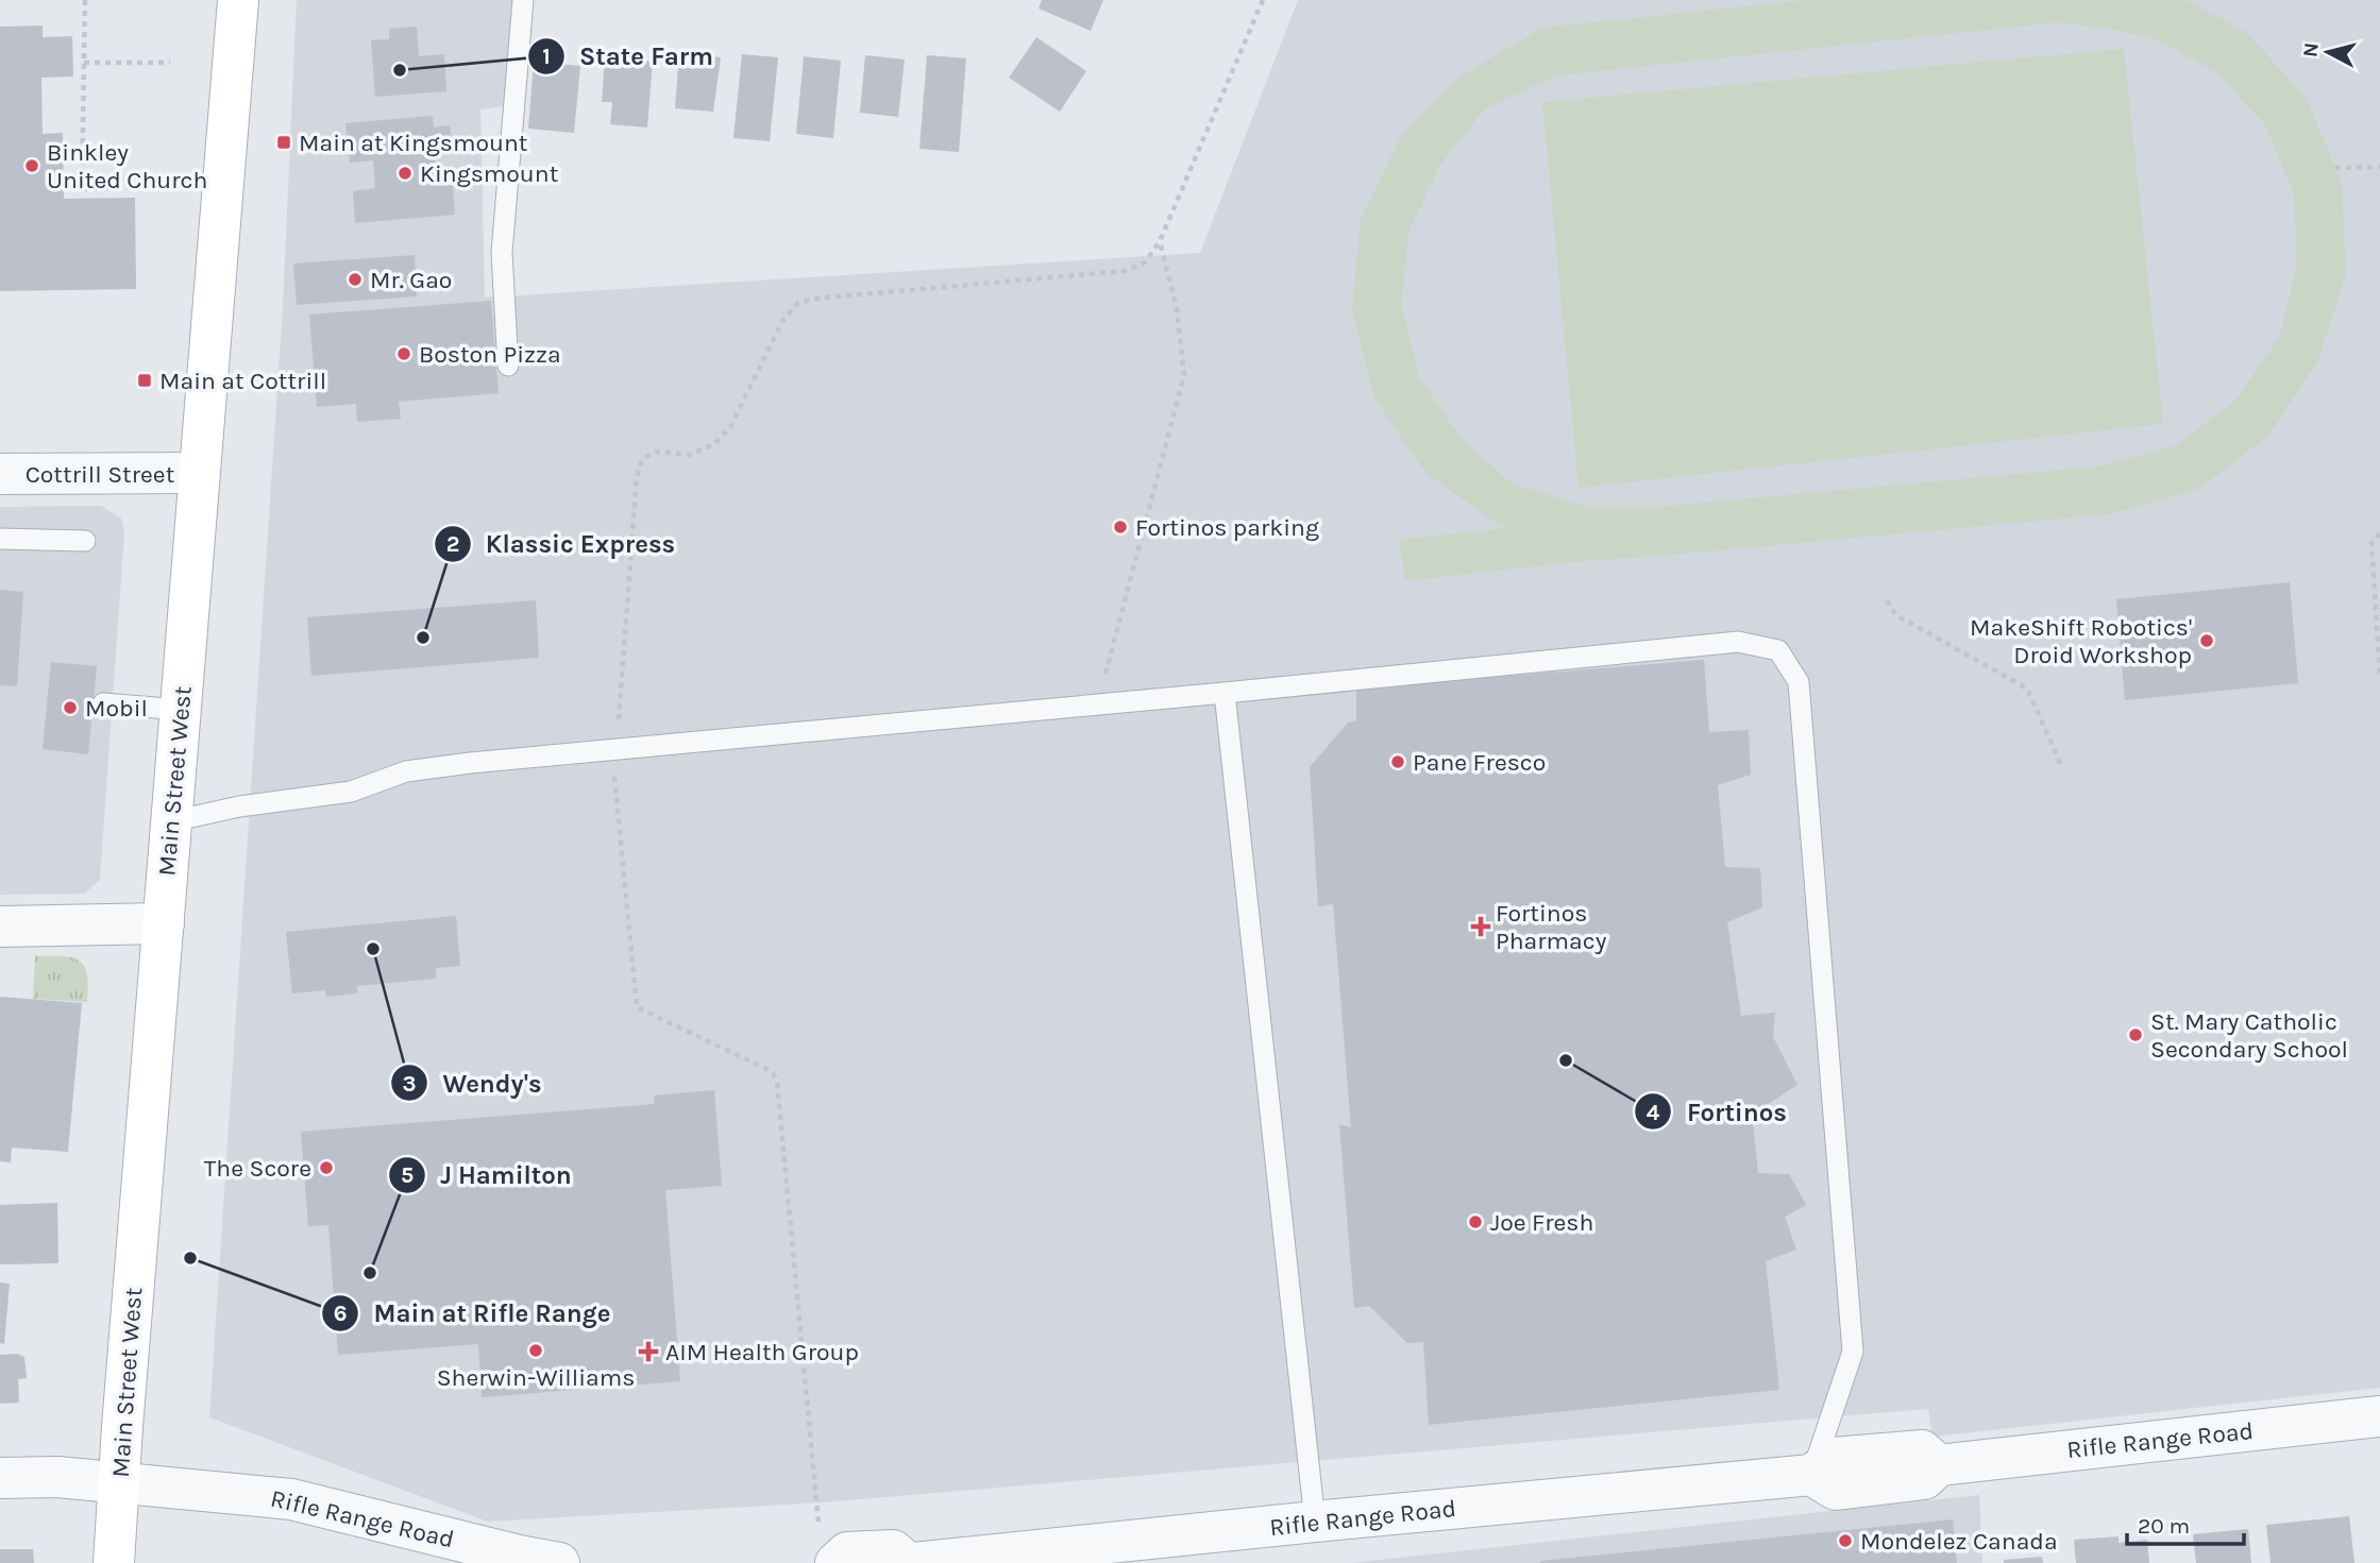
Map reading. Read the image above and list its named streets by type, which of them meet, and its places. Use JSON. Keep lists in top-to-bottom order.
{
  "streets": {
    "main road": ["Main Street West"],
    "street": ["Cottrill Street", "Rifle Range Road"]
  },
  "crossings": [
    ["Cottrill Street", "Main Street West"],
    ["Main Street West", "Rifle Range Road"]
  ],
  "places": {
    "other": [
      "State Farm",
      "Binkley United Church",
      "Kingsmount",
      "Mr. Gao",
      "Boston Pizza",
      "Fortinos parking",
      "Klassic Express",
      "MakeShift Robotics' Droid Workshop",
      "Mobil",
      "Pane Fresco",
      "Wendy's",
      "St. Mary Catholic Secondary School",
      "Fortinos",
      "The Score",
      "Joe Fresh",
      "Main at Rifle Range",
      "J Hamilton",
      "Sherwin-Williams",
      "Mondelez Canada"
    ],
    "transit": ["Main at Kingsmount", "Main at Cottrill"],
    "health": ["Fortinos Pharmacy", "AIM Health Group"]
  },
  "scale_bar": "20 m",
  "north": "left"
}
